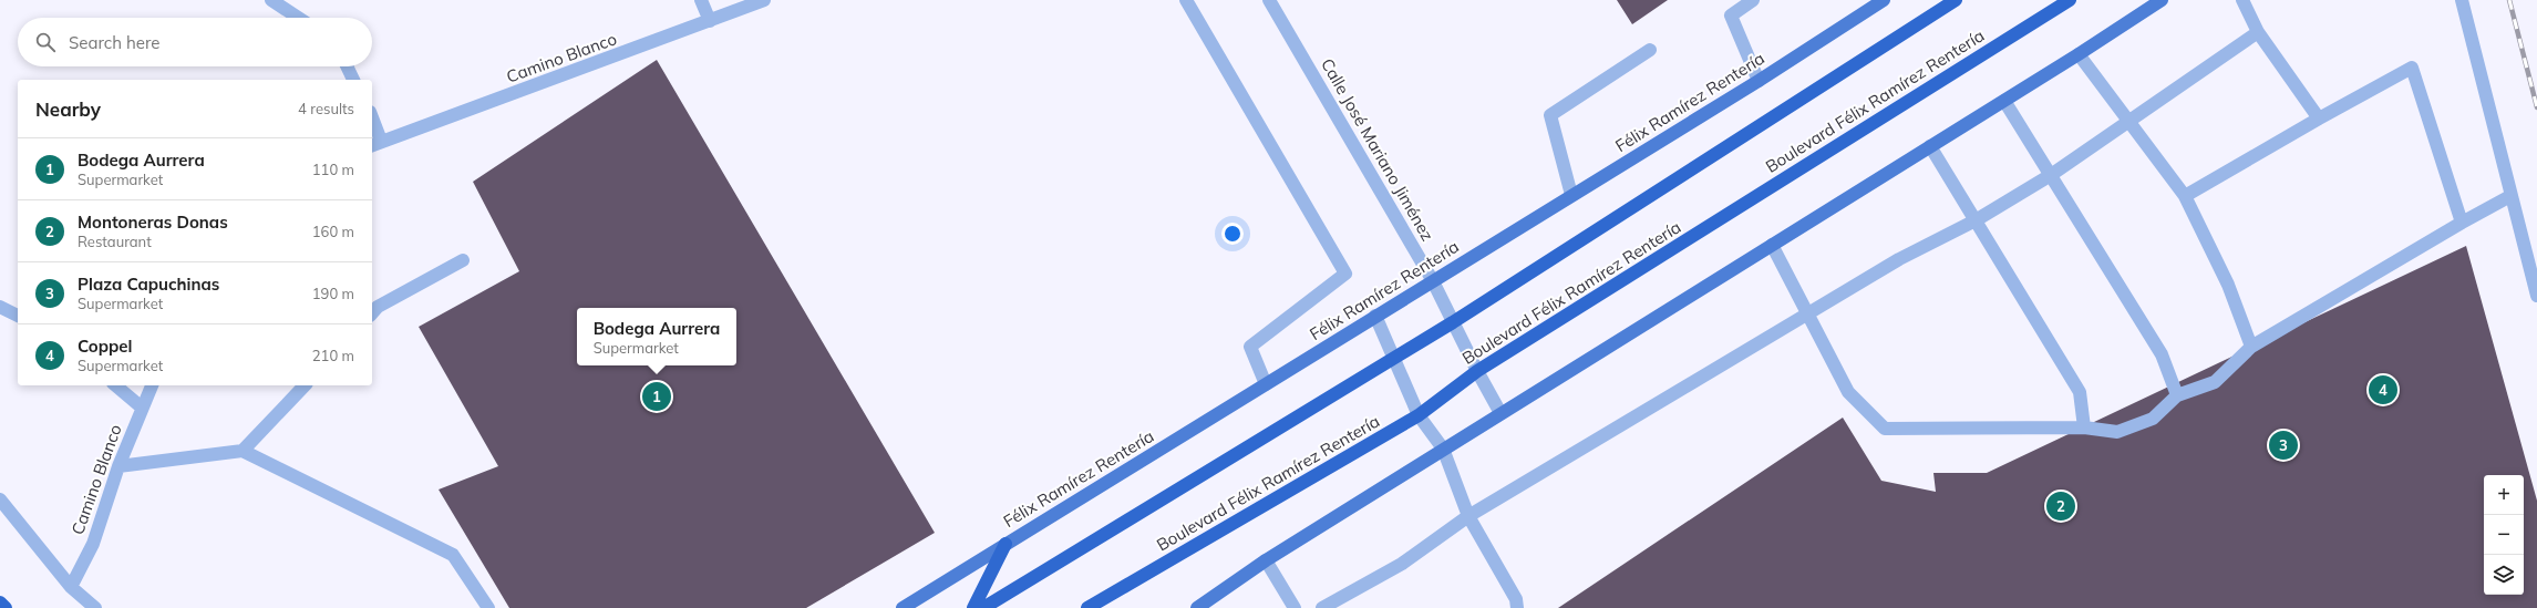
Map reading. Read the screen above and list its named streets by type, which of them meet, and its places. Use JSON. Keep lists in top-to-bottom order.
{
  "streets": {
    "highway": ["Boulevard Félix Ramírez Rentería"],
    "main road": ["Félix Ramírez Rentería"],
    "street": ["Camino Blanco", "Calle José Mariano Jiménez"]
  },
  "crossings": [
    ["Boulevard Félix Ramírez Rentería", "Calle José Mariano Jiménez"],
    ["Félix Ramírez Rentería", "Calle José Mariano Jiménez"]
  ],
  "page": {
    "search": "Search here",
    "heading": ["Nearby", "4 results"],
    "list": [
      {
        "mark": "1",
        "name": "Bodega Aurrera",
        "note": "Supermarket",
        "value": "110 m"
      },
      {
        "mark": "2",
        "name": "Montoneras Donas",
        "note": "Restaurant",
        "value": "160 m"
      },
      {
        "mark": "3",
        "name": "Plaza Capuchinas",
        "note": "Supermarket",
        "value": "190 m"
      },
      {
        "mark": "4",
        "name": "Coppel",
        "note": "Supermarket",
        "value": "210 m"
      }
    ],
    "popup": ["Bodega Aurrera", "Supermarket"],
    "pins": [
      "4",
      "1",
      "3",
      "2"
    ],
    "map_buttons": ["+", "−"]
  }
}
